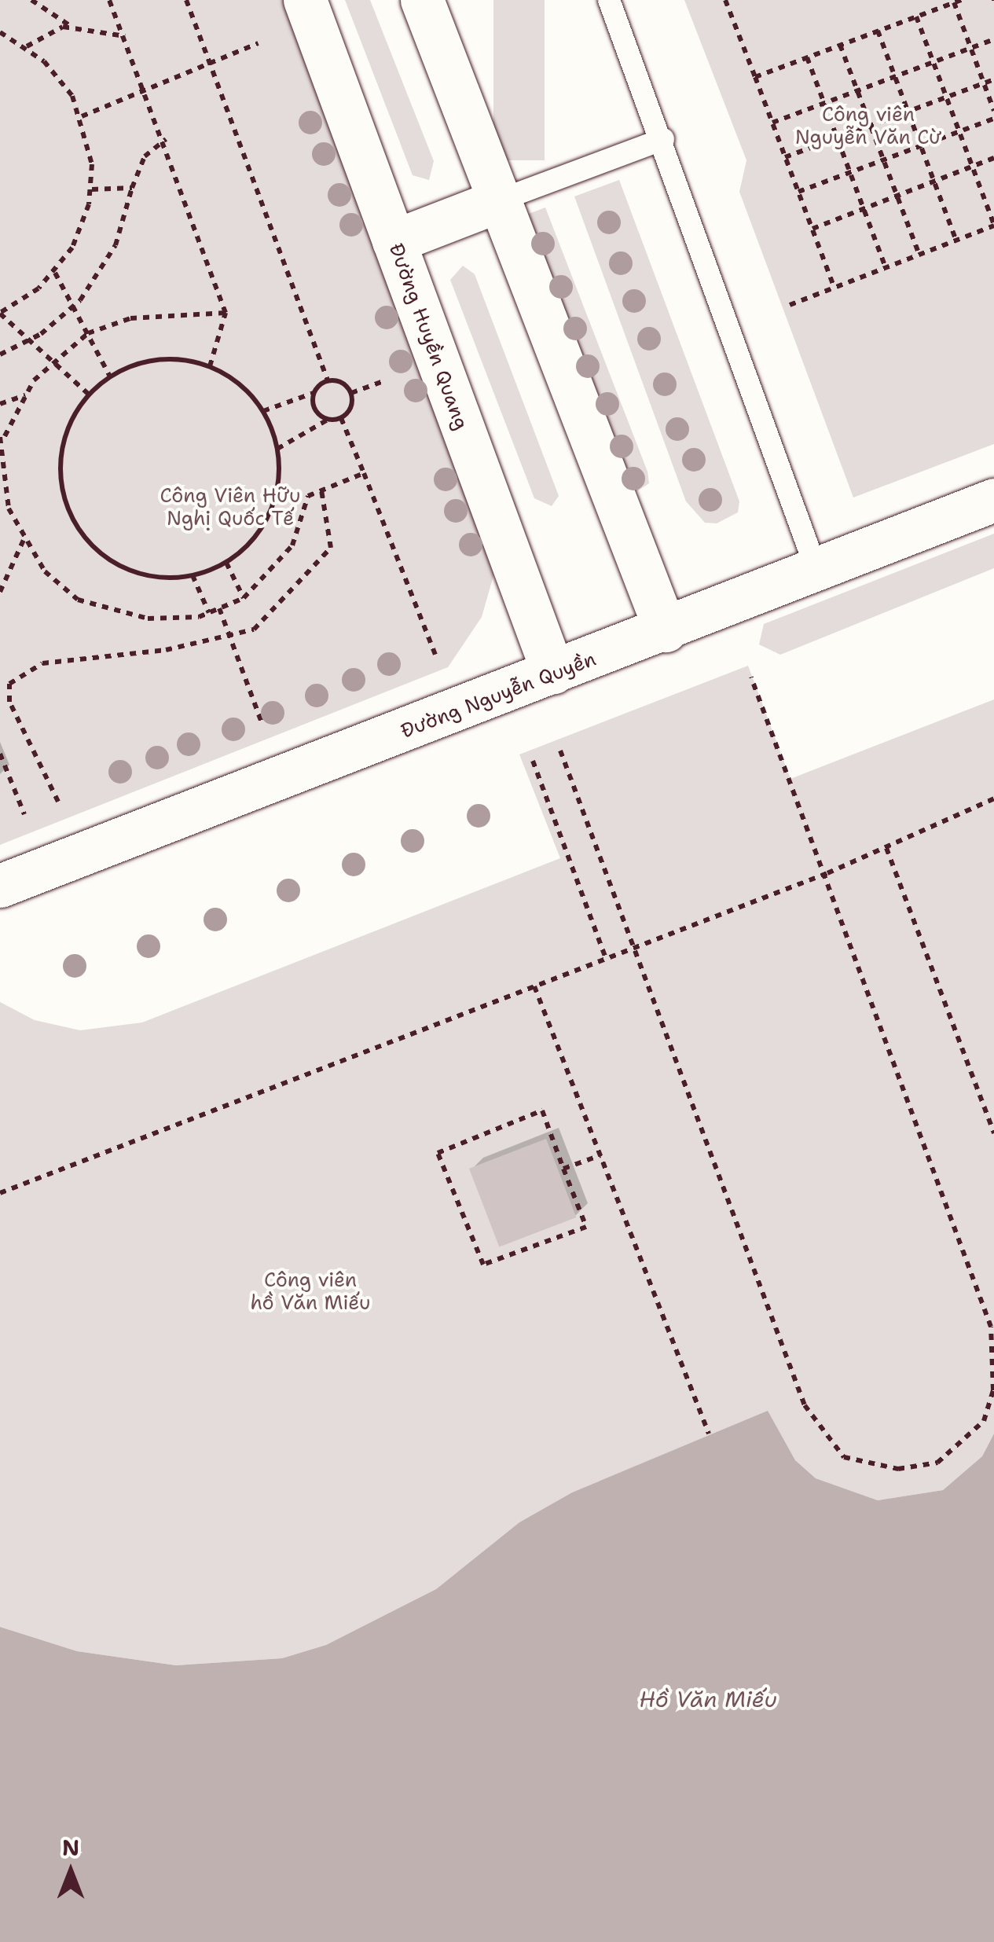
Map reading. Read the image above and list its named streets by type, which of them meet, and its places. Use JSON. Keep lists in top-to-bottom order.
{
  "streets": {
    "street": ["Đường Huyền Quang", "Đường Nguyễn Quyền"]
  },
  "crossings": [
    ["Đường Huyền Quang", "Đường Nguyễn Quyền"]
  ],
  "water": ["Hồ Văn Miếu"],
  "parks": ["Công viên Nguyễn Văn Cừ", "Công Viên Hữu Nghị Quốc Tế", "Công viên hồ Văn Miếu"],
  "north": "top"
}
